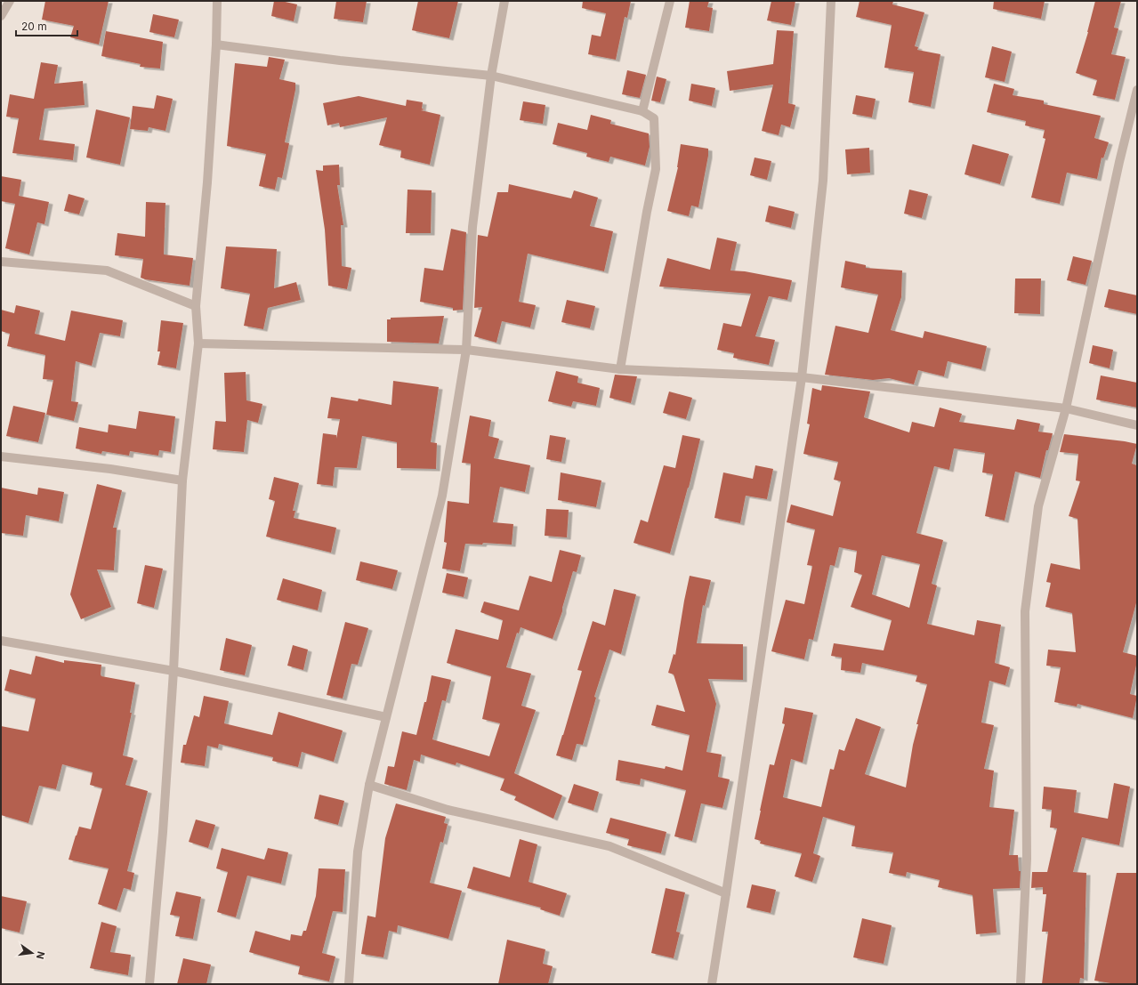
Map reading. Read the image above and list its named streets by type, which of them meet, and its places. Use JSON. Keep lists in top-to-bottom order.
{
  "scale_bar": "20 m",
  "north": "right"
}
